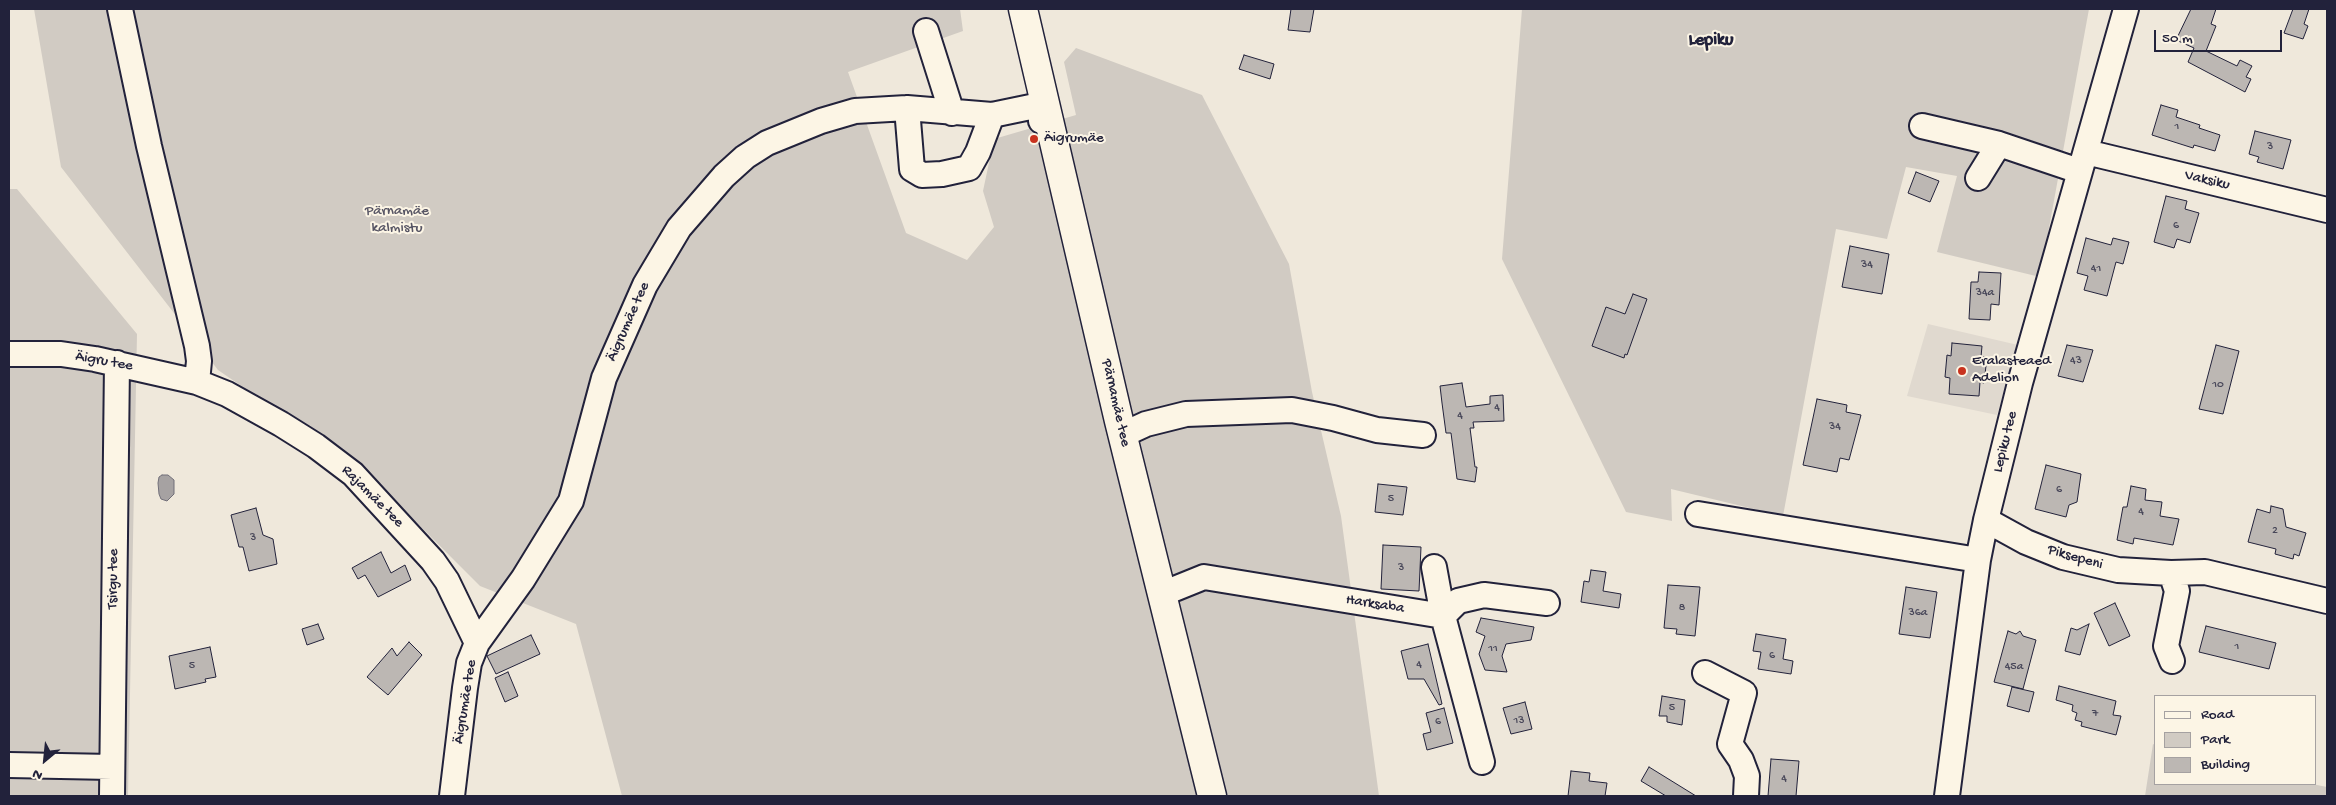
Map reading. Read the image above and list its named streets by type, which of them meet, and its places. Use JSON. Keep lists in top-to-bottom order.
{
  "streets": {
    "main road": ["Pärnamäe tee"],
    "street": [
      "Vaksiku",
      "Äigrumäe tee",
      "Äigru tee",
      "Lepiku tee",
      "Rajamäe tee",
      "Piksepeni",
      "Tsirgu tee",
      "Harksaba"
    ]
  },
  "crossings": [
    ["Vaksiku", "Lepiku tee"],
    ["Äigrumäe tee", "Pärnamäe tee"],
    ["Äigrumäe tee", "Rajamäe tee"],
    ["Äigru tee", "Rajamäe tee"],
    ["Äigru tee", "Tsirgu tee"],
    ["Pärnamäe tee", "Harksaba"],
    ["Lepiku tee", "Piksepeni"]
  ],
  "districts": ["Lepiku"],
  "parks": ["Pärnamäe kalmistu"],
  "places": ["Äigrumäe", "Eralasteaed Adelion"],
  "house_numbers": [
    "1",
    "3",
    "6",
    "34",
    "41",
    "34a",
    "43",
    "10",
    "4",
    "4",
    "34",
    "6",
    "5",
    "4",
    "2",
    "3",
    "3",
    "8",
    "36a",
    "1",
    "11",
    "6",
    "4",
    "5",
    "45a",
    "5",
    "7",
    "13",
    "6",
    "4"
  ],
  "legend": ["Road", "Park", "Building"],
  "scale_bar": "50 m",
  "north": "bottom left"
}
